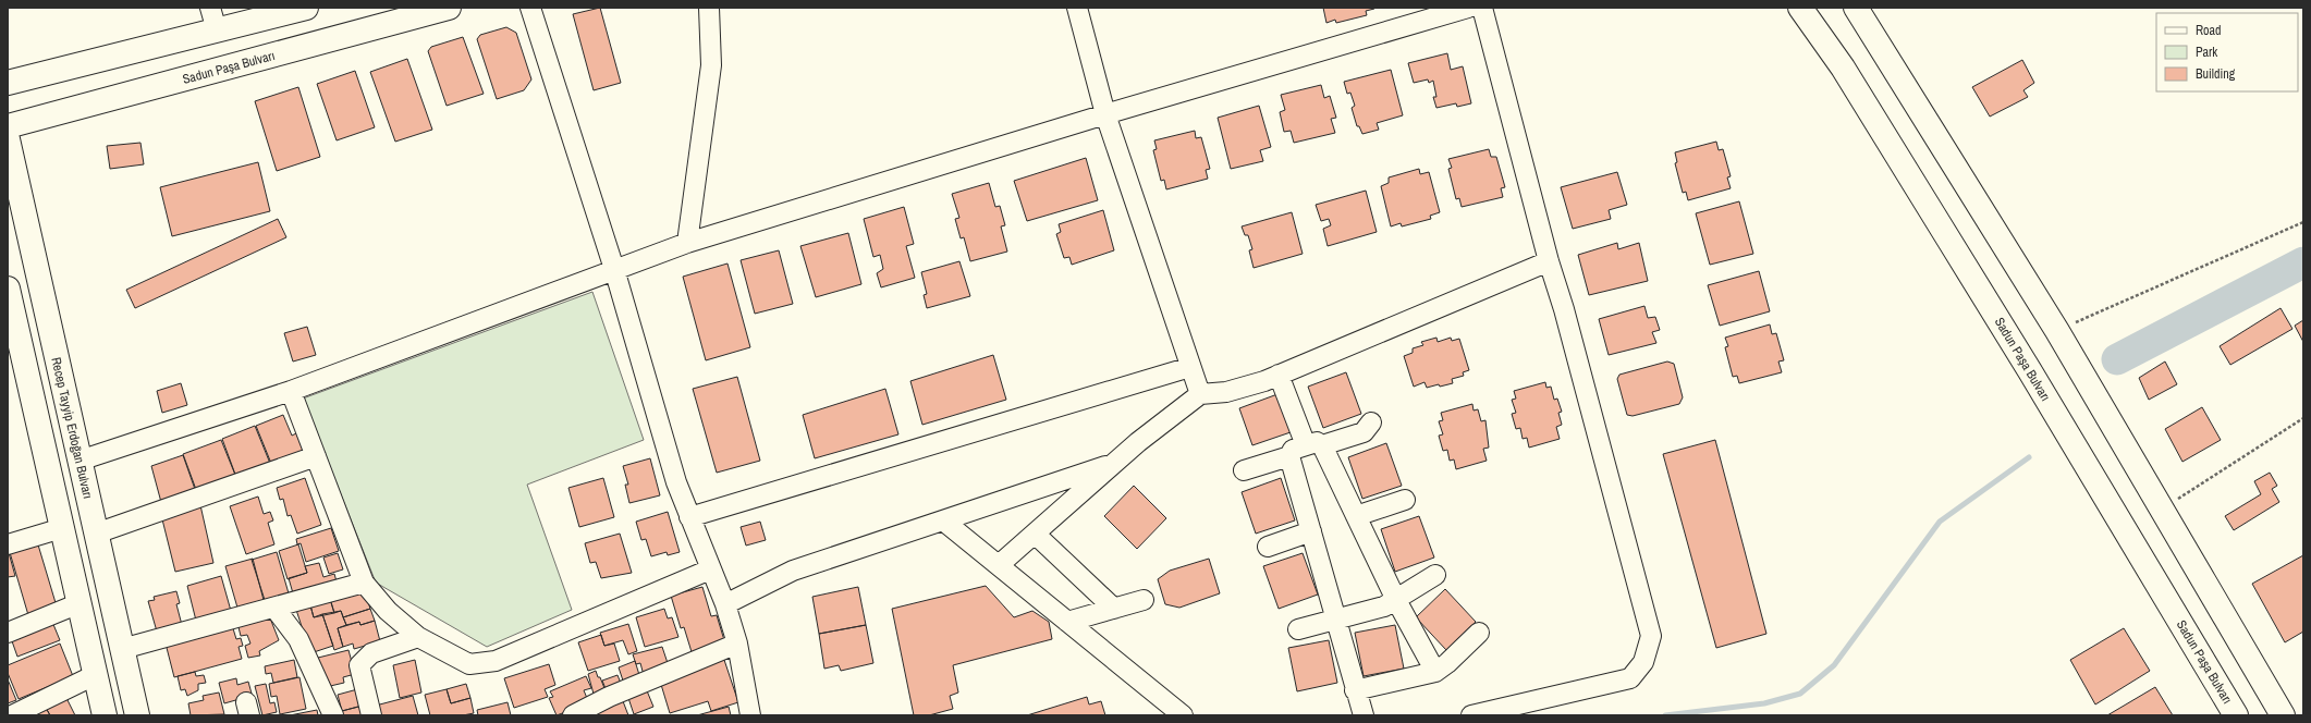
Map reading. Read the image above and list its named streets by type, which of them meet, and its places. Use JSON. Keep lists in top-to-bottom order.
{
  "streets": {
    "main road": ["Sadun Paşa Bulvarı", "Recep Tayyip Erdoğan Bulvarı"]
  },
  "legend": ["Road", "Park", "Building"]
}
